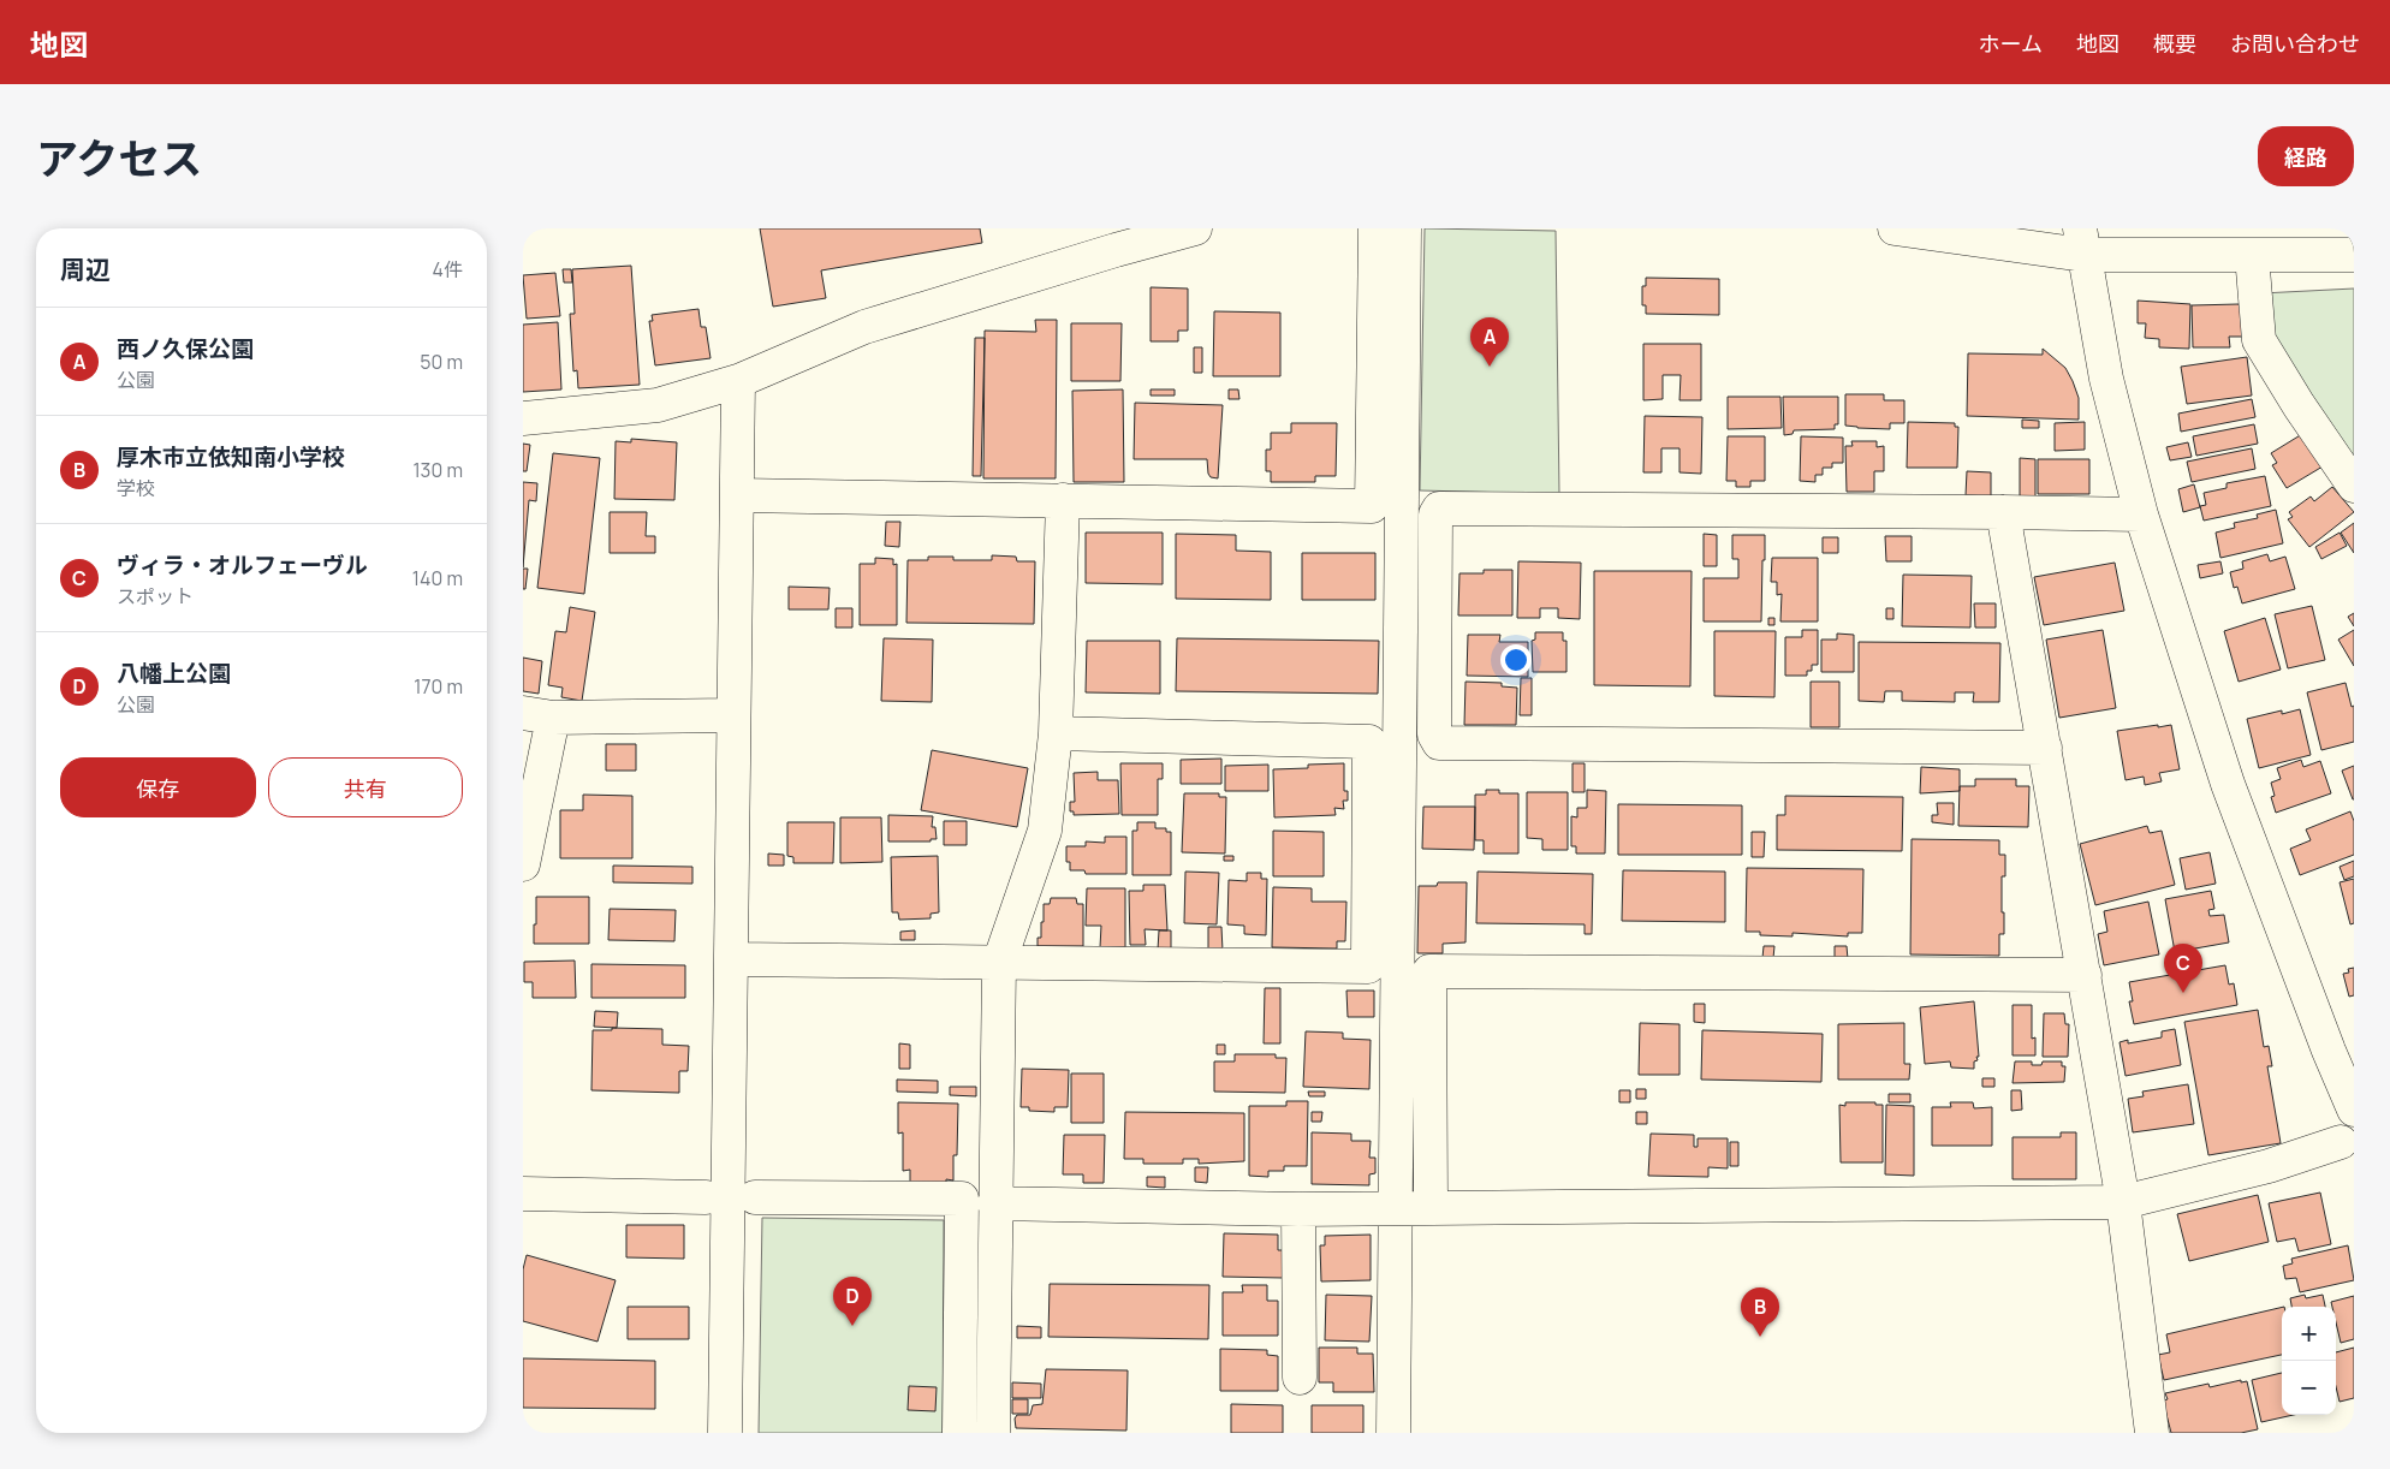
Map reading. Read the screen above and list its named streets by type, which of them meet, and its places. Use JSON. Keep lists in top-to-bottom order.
{
  "page": {
    "header": "地図",
    "nav": [
      "ホーム",
      "地図",
      "概要",
      "お問い合わせ"
    ],
    "title": "アクセス",
    "buttons": [
      "経路",
      ["保存", "共有"]
    ],
    "heading": ["周辺", "4件"],
    "list": [
      {
        "mark": "A",
        "name": "西ノ久保公園",
        "note": "公園",
        "value": "50 m"
      },
      {
        "mark": "B",
        "name": "厚木市立依知南小学校",
        "note": "学校",
        "value": "130 m"
      },
      {
        "mark": "C",
        "name": "ヴィラ・オルフェーヴル",
        "note": "スポット",
        "value": "140 m"
      },
      {
        "mark": "D",
        "name": "八幡上公園",
        "note": "公園",
        "value": "170 m"
      }
    ],
    "pins": [
      "A",
      "C",
      "D",
      "B"
    ],
    "map_buttons": ["+", "−"]
  }
}
